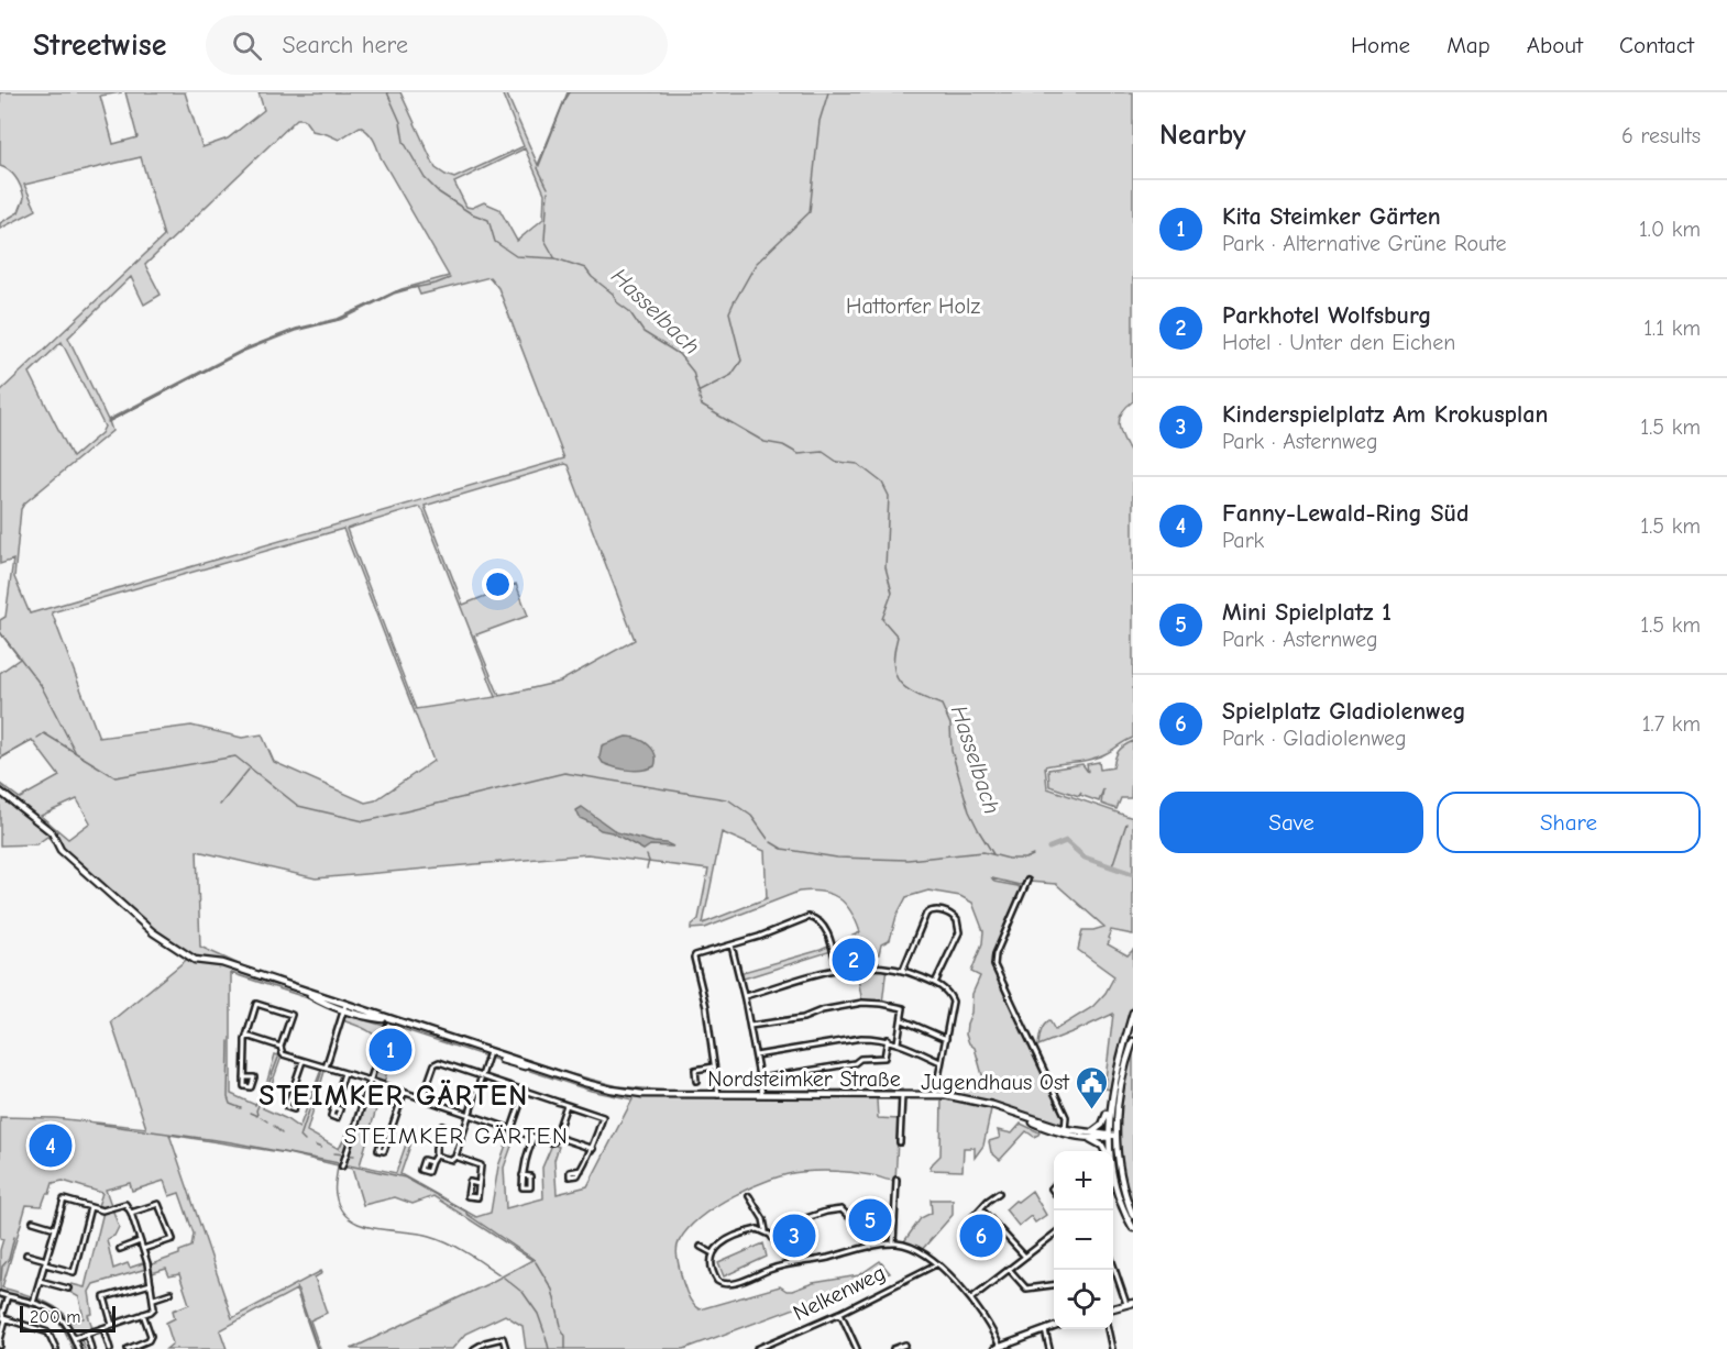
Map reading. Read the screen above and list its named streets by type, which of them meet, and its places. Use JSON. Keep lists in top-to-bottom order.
{
  "streets": {
    "street": ["Nordsteimker Straße", "Nelkenweg"]
  },
  "districts": ["STEIMKER GÄRTEN", "STEIMKER GÄRTEN"],
  "water": ["Hasselbach"],
  "parks": ["Hattorfer Holz"],
  "places": {
    "public building": ["Jugendhaus Ost"]
  },
  "scale_bar": "200 m",
  "page": {
    "header": "Streetwise",
    "search": "Search here",
    "nav": [
      "Home",
      "Map",
      "About",
      "Contact"
    ],
    "heading": ["Nearby", "6 results"],
    "list": [
      {
        "mark": "1",
        "name": "Kita Steimker Gärten",
        "note": "Park · Alternative Grüne Route",
        "value": "1.0 km"
      },
      {
        "mark": "2",
        "name": "Parkhotel Wolfsburg",
        "note": "Hotel · Unter den Eichen",
        "value": "1.1 km"
      },
      {
        "mark": "3",
        "name": "Kinderspielplatz Am Krokusplan",
        "note": "Park · Asternweg",
        "value": "1.5 km"
      },
      {
        "mark": "4",
        "name": "Fanny-Lewald-Ring Süd",
        "note": "Park",
        "value": "1.5 km"
      },
      {
        "mark": "5",
        "name": "Mini Spielplatz 1",
        "note": "Park · Asternweg",
        "value": "1.5 km"
      },
      {
        "mark": "6",
        "name": "Spielplatz Gladiolenweg",
        "note": "Park · Gladiolenweg",
        "value": "1.7 km"
      }
    ],
    "buttons": ["Save", "Share"],
    "pins": [
      "2",
      "1",
      "4",
      "5",
      "3",
      "6"
    ],
    "map_buttons": ["+", "−"],
    "scale": "200 m"
  }
}
